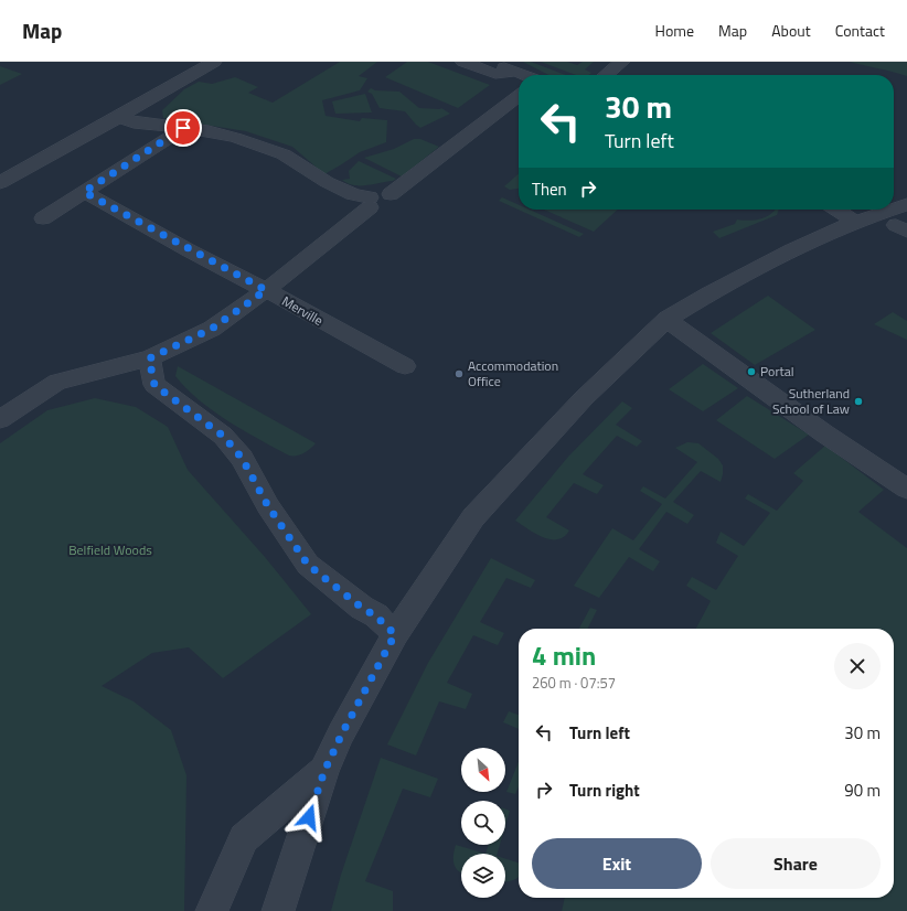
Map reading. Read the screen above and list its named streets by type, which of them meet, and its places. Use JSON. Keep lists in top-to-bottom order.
{
  "streets": {
    "street": ["Merville"]
  },
  "parks": ["Belfield Woods"],
  "places": ["Portal", "Accommodation Office", "Sutherland School of Law"],
  "north": "bottom right",
  "page": {
    "header": "Map",
    "nav": [
      "Home",
      "Map",
      "About",
      "Contact"
    ],
    "turn": ["30 m", "Turn left"],
    "then": "Then",
    "heading": ["4 min", "260 m · 07:57"],
    "list": [
      {
        "name": "Turn left",
        "value": "30 m"
      },
      {
        "name": "Turn right",
        "value": "90 m"
      }
    ],
    "buttons": ["Exit", "Share"]
  }
}
